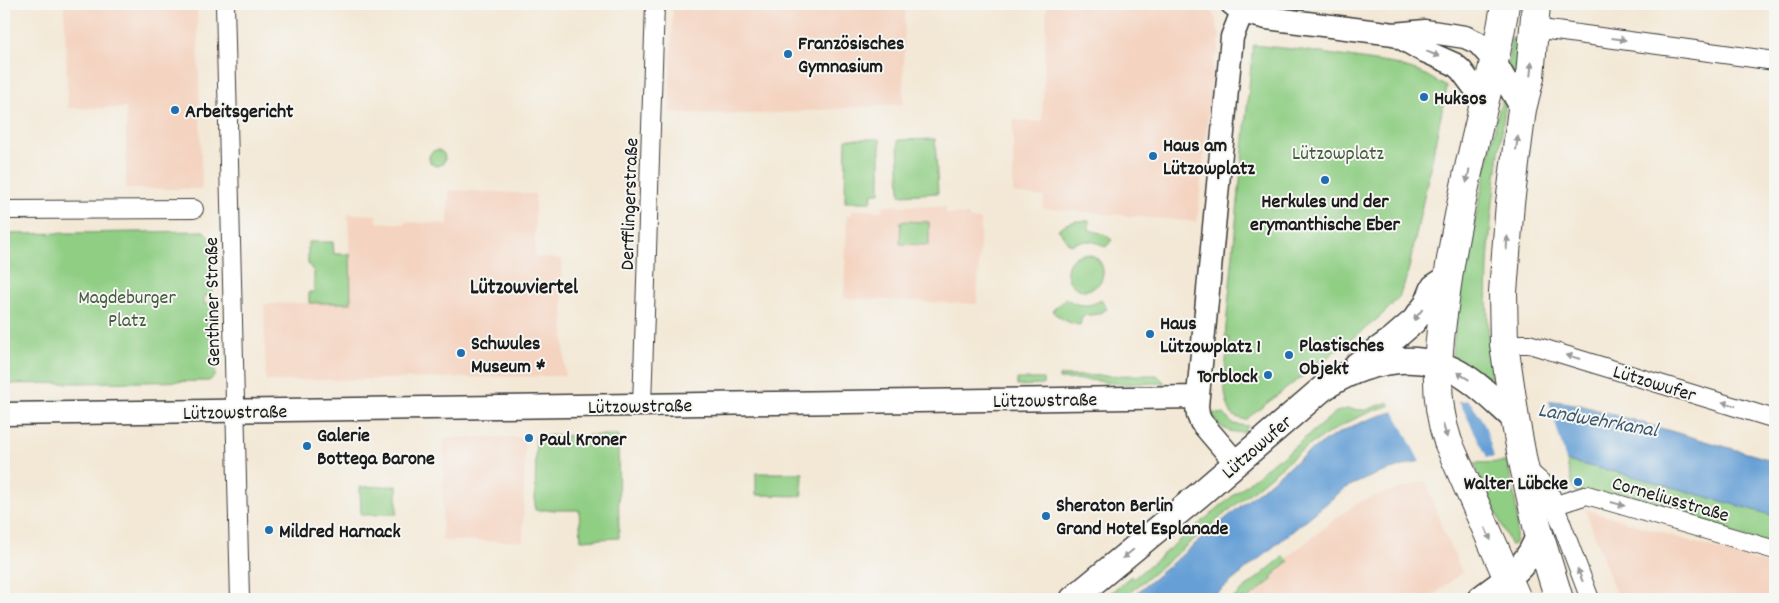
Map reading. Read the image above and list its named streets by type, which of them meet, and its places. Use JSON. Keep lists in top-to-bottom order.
{
  "streets": {
    "main road": ["Lützowufer"],
    "street": [
      "Derfflingerstraße",
      "Genthiner Straße",
      "Lützowstraße",
      "Corneliusstraße"
    ]
  },
  "crossings": [
    ["Derfflingerstraße", "Lützowstraße"],
    ["Genthiner Straße", "Lützowstraße"]
  ],
  "one_way": ["Lützowufer", "Corneliusstraße"],
  "districts": ["Lützowviertel"],
  "water": ["Landwehrkanal"],
  "parks": ["Lützowplatz", "Magdeburger Platz"],
  "places": [
    "Französisches Gymnasium",
    "Huksos",
    "Arbeitsgericht",
    "Haus am Lützowplatz",
    "Herkules und der erymanthische Eber",
    "Haus Lützowplatz 1",
    "Schwules Museum *",
    "Plastisches Objekt",
    "Torblock",
    "Paul Kroner",
    "Galerie Bottega Barone",
    "Walter Lübcke",
    "Sheraton Berlin Grand Hotel Esplanade",
    "Mildred Harnack"
  ]
}
